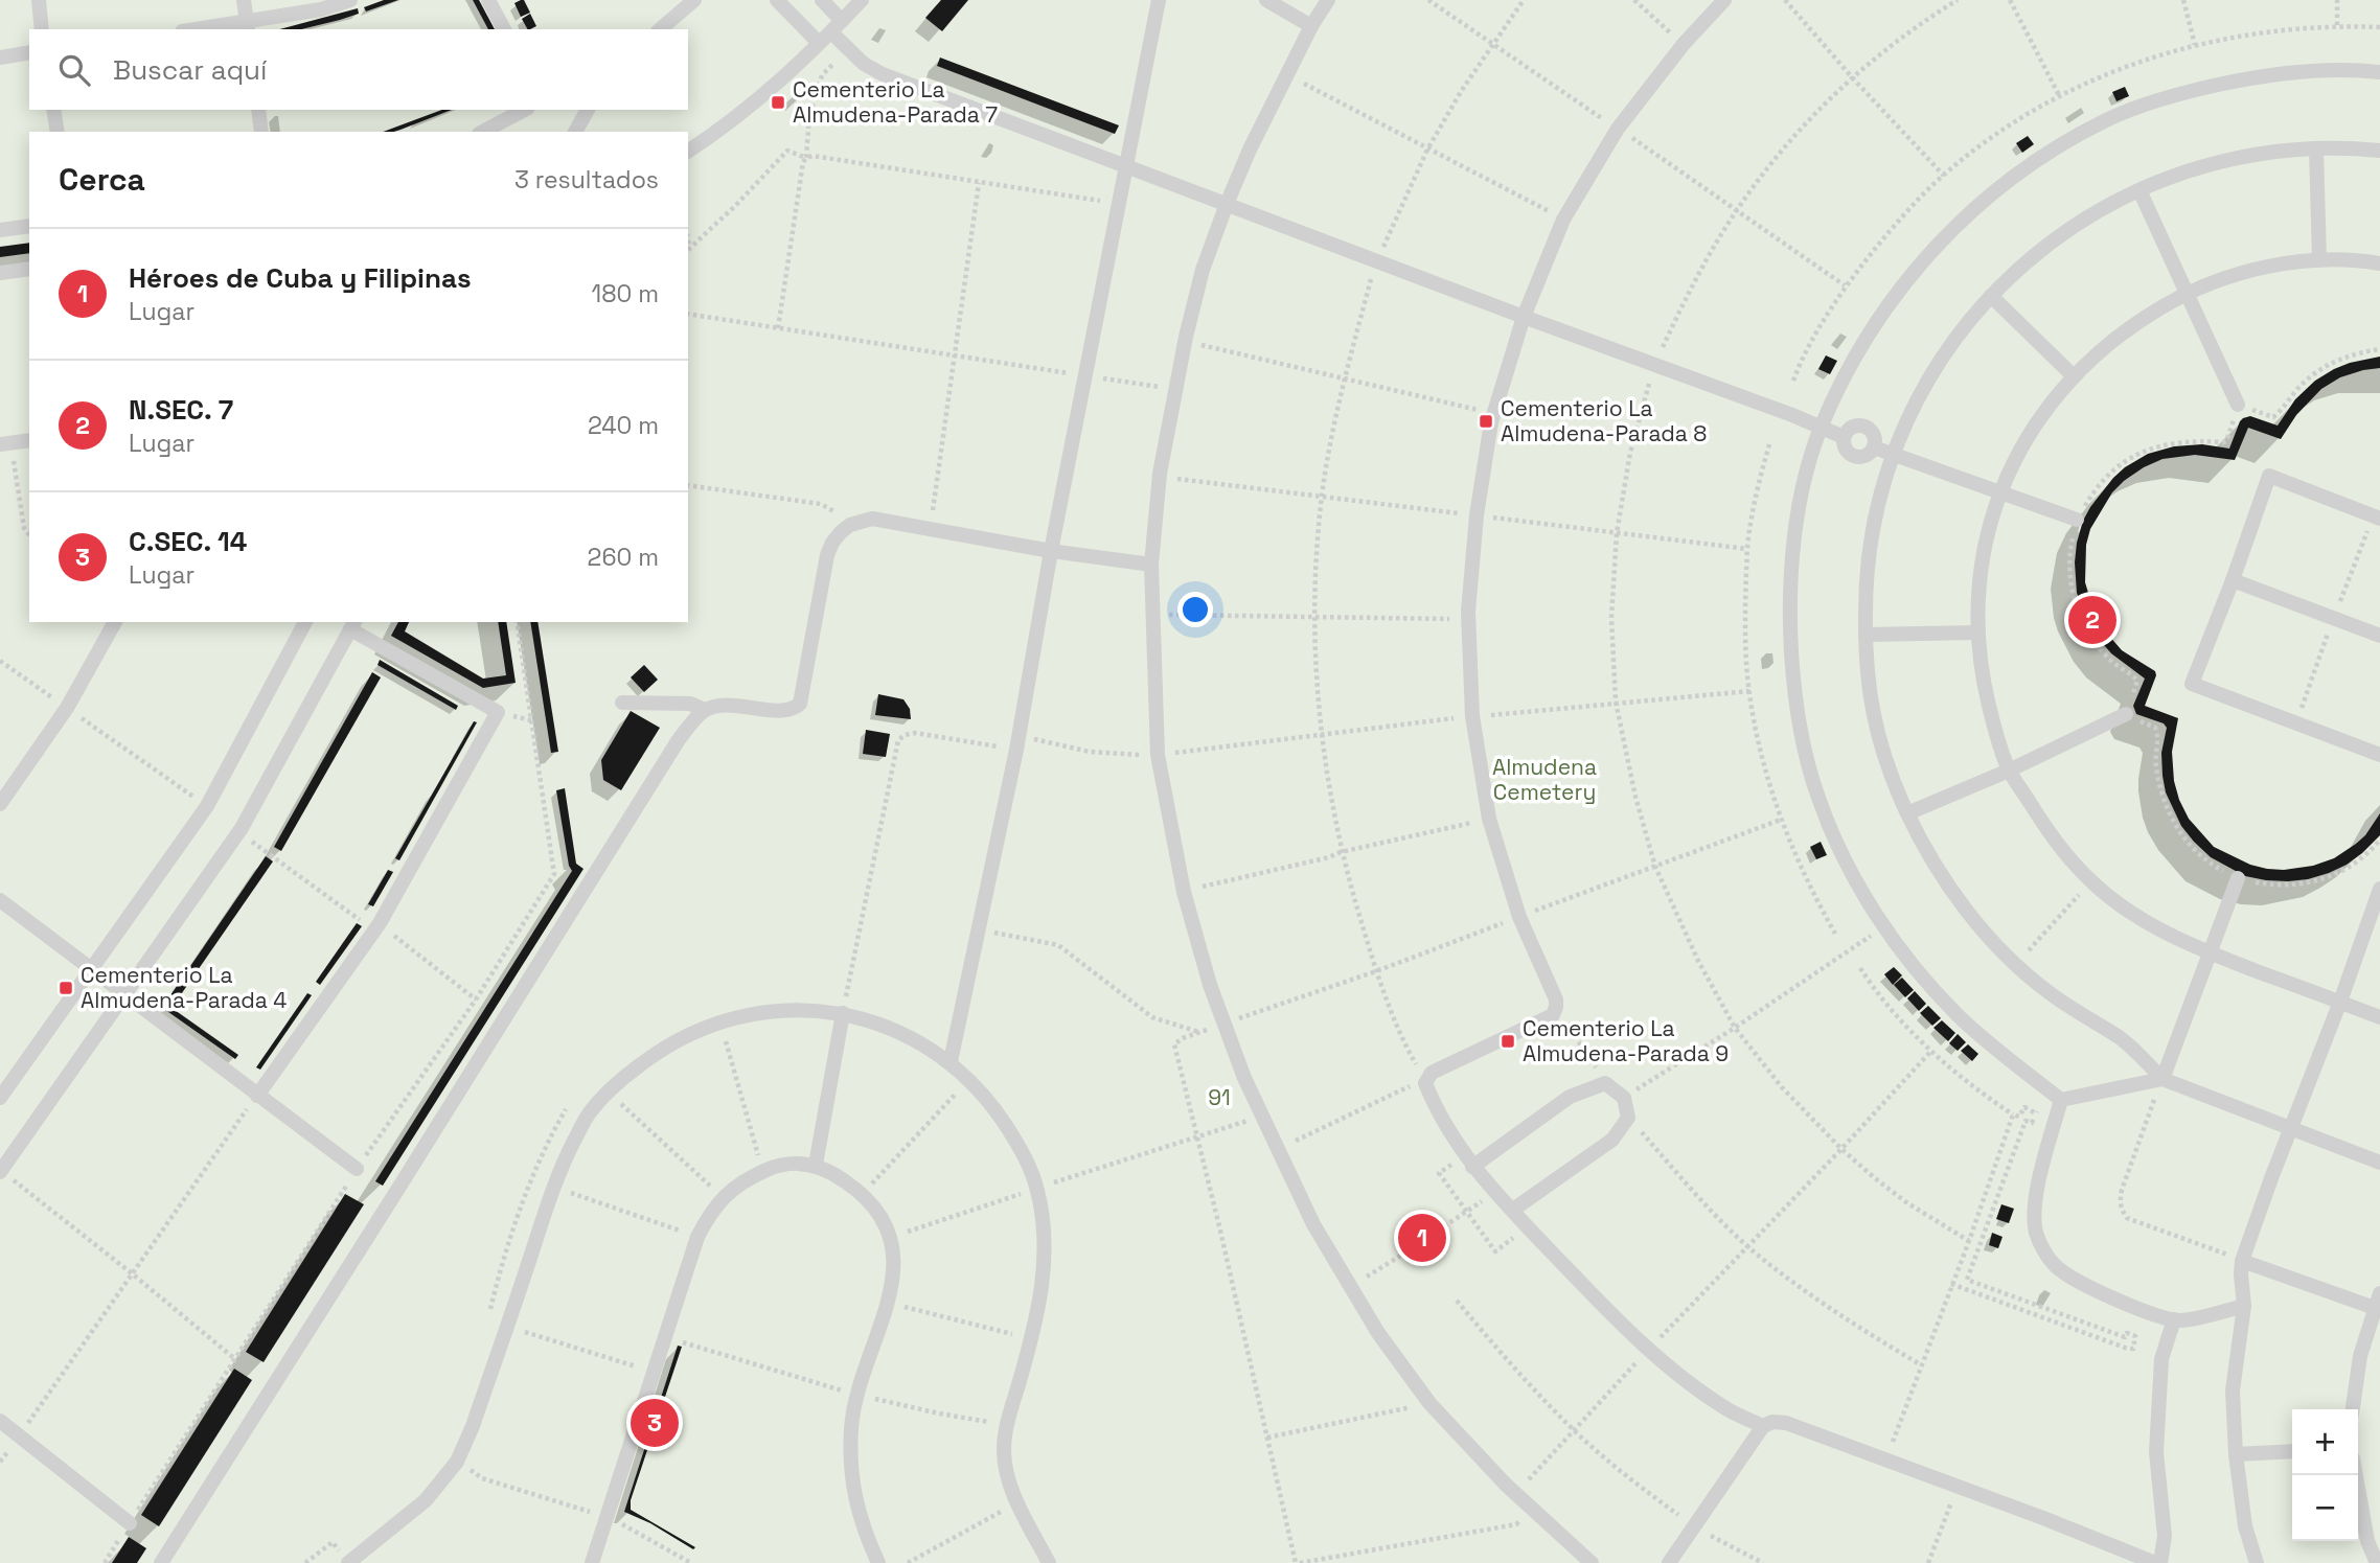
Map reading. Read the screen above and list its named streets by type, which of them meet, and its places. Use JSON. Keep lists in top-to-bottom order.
{
  "parks": ["Almudena Cemetery", "91"],
  "places": {
    "transit": [
      "Cementerio La Almudena-Parada 7",
      "Cementerio La Almudena-Parada 8",
      "Cementerio La Almudena-Parada 4",
      "Cementerio La Almudena-Parada 9"
    ]
  },
  "page": {
    "search": "Buscar aquí",
    "heading": ["Cerca", "3 resultados"],
    "list": [
      {
        "mark": "1",
        "name": "Héroes de Cuba y Filipinas",
        "note": "Lugar",
        "value": "180 m"
      },
      {
        "mark": "2",
        "name": "N.SEC. 7",
        "note": "Lugar",
        "value": "240 m"
      },
      {
        "mark": "3",
        "name": "C.SEC. 14",
        "note": "Lugar",
        "value": "260 m"
      }
    ],
    "pins": ["2", "1", "3"],
    "map_buttons": ["+", "−"]
  }
}
